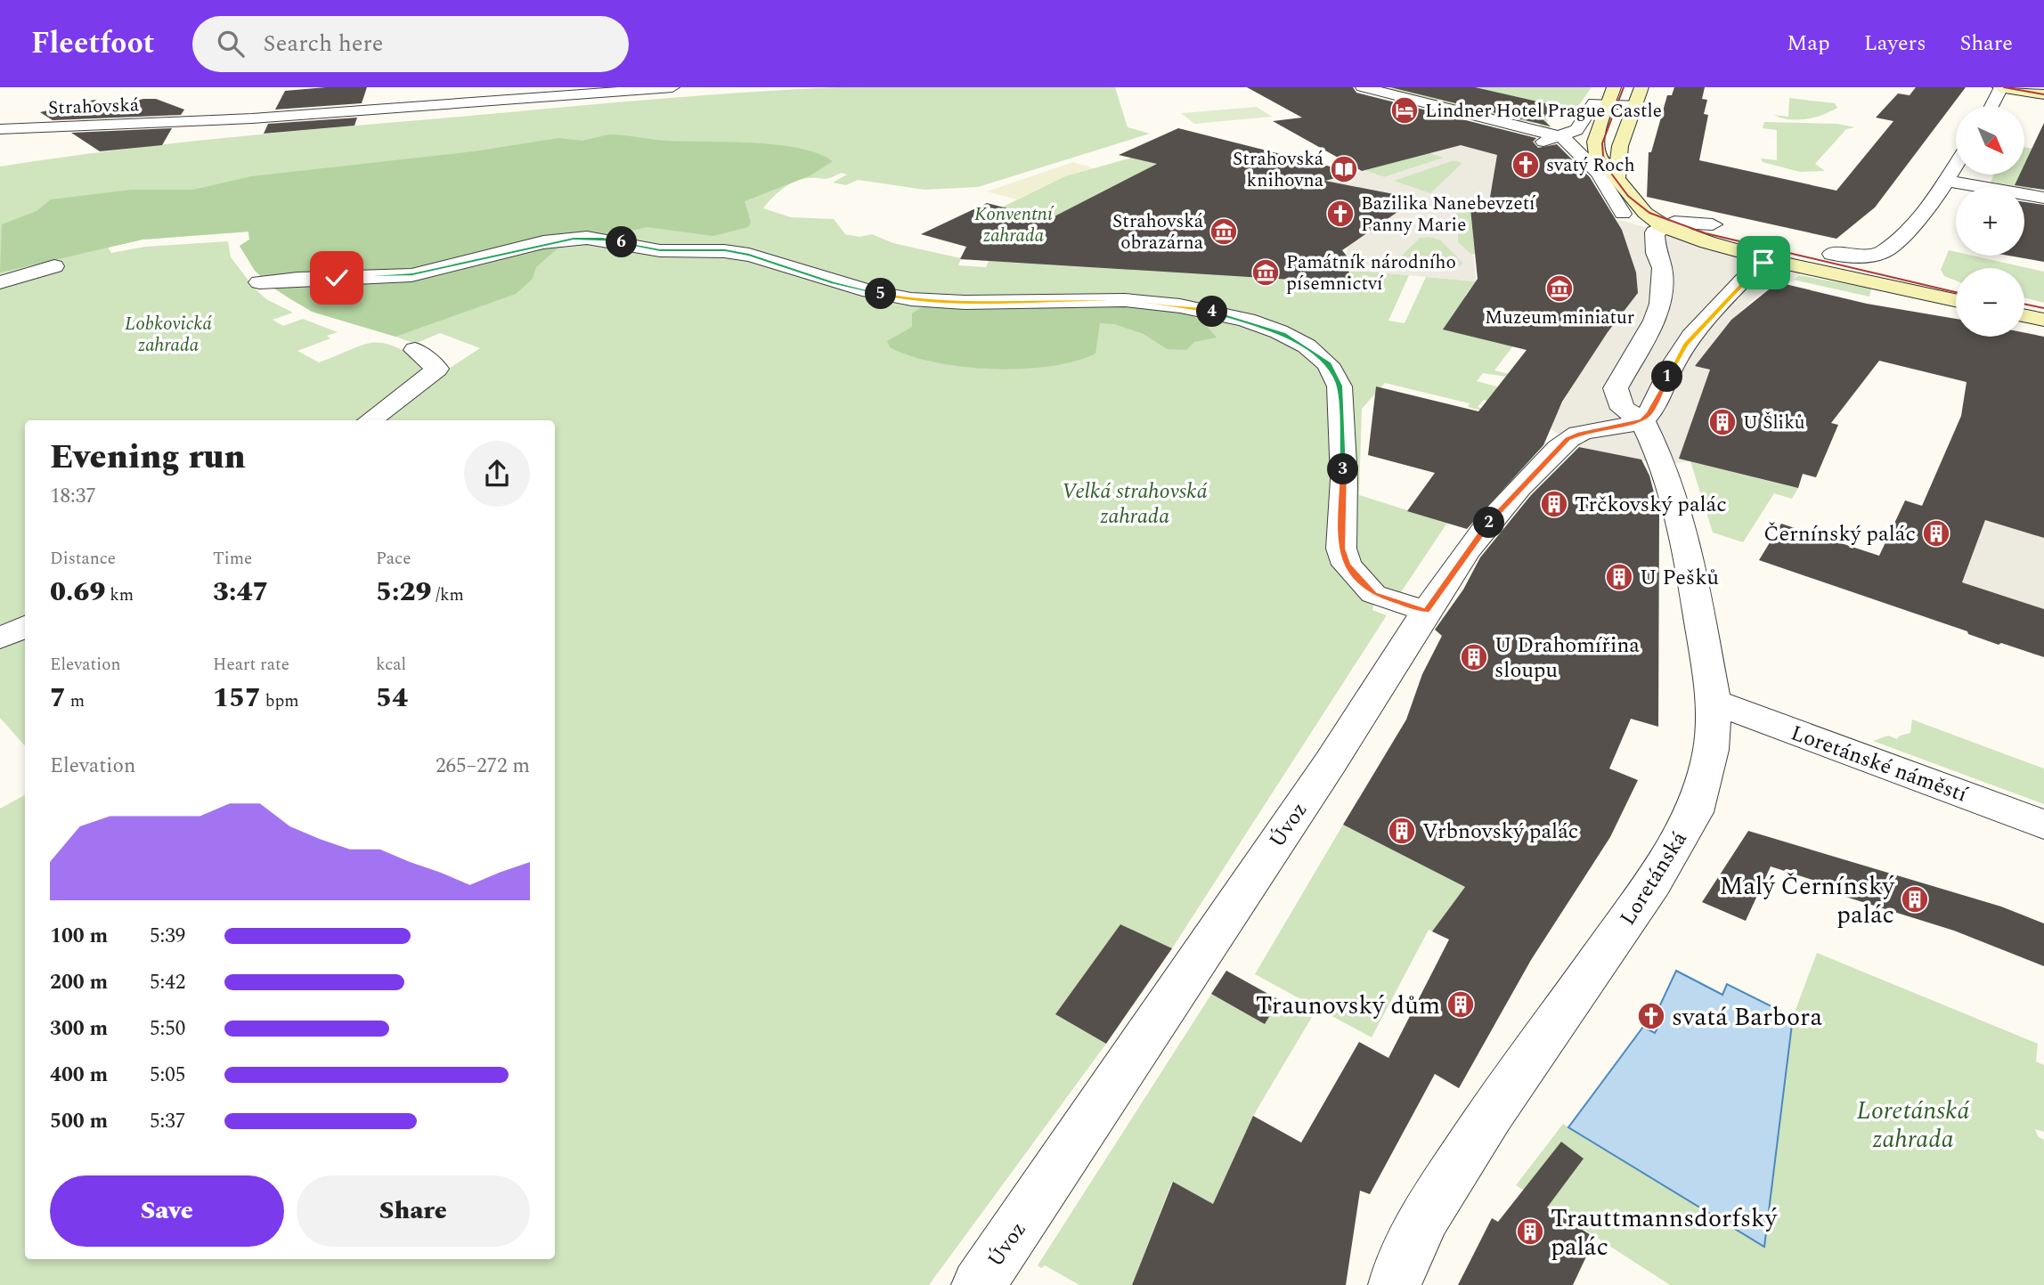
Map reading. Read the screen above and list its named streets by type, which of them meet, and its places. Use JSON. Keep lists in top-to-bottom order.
{
  "streets": {
    "street": [
      "Strahovská",
      "Loretánské náměstí",
      "Úvoz",
      "Loretánská"
    ]
  },
  "crossings": [
    ["Loretánské náměstí", "Loretánská"],
    ["Úvoz", "Loretánská"]
  ],
  "parks": [
    "Konventní zahrada",
    "Lobkovická zahrada",
    "Velká strahovská zahrada",
    "Loretánská zahrada"
  ],
  "places": {
    "hotel": ["Lindner Hotel Prague Castle"],
    "church": ["svatý Roch", "Bazilika Nanebevzetí Panny Marie", "svatá Barbora"],
    "library": ["Strahovská knihovna"],
    "museum": ["Strahovská obrazárna", "Památník národního písemnictví", "Muzeum miniatur"],
    "building": [
      "U Šliků",
      "Trčkovský palác",
      "Černínský palác",
      "U Pešků",
      "U Drahomířina sloupu",
      "Vrbnovský palác",
      "Malý Černínský palác",
      "Traunovský dům",
      "Trauttmannsdorfský palác"
    ]
  },
  "north": "bottom right",
  "page": {
    "header": "Fleetfoot",
    "search": "Search here",
    "nav": ["Map", "Layers", "Share"],
    "map_buttons": ["+", "−"],
    "pins": [
      "6",
      "5",
      "4",
      "1",
      "3",
      "2"
    ],
    "heading": ["Evening run", "18:37"],
    "stats": [
      ["Distance", "0.69 km"],
      ["Time", "3:47"],
      ["Pace", "5:29 /km"],
      ["Elevation", "7 m"],
      ["Heart rate", "157 bpm"],
      ["kcal", "54"]
    ],
    "chart": ["Elevation", "265–272 m"],
    "list": [
      {
        "name": "100 m",
        "note": "5:39"
      },
      {
        "name": "200 m",
        "note": "5:42"
      },
      {
        "name": "300 m",
        "note": "5:50"
      },
      {
        "name": "400 m",
        "note": "5:05"
      },
      {
        "name": "500 m",
        "note": "5:37"
      }
    ],
    "buttons": ["Save", "Share"]
  }
}
